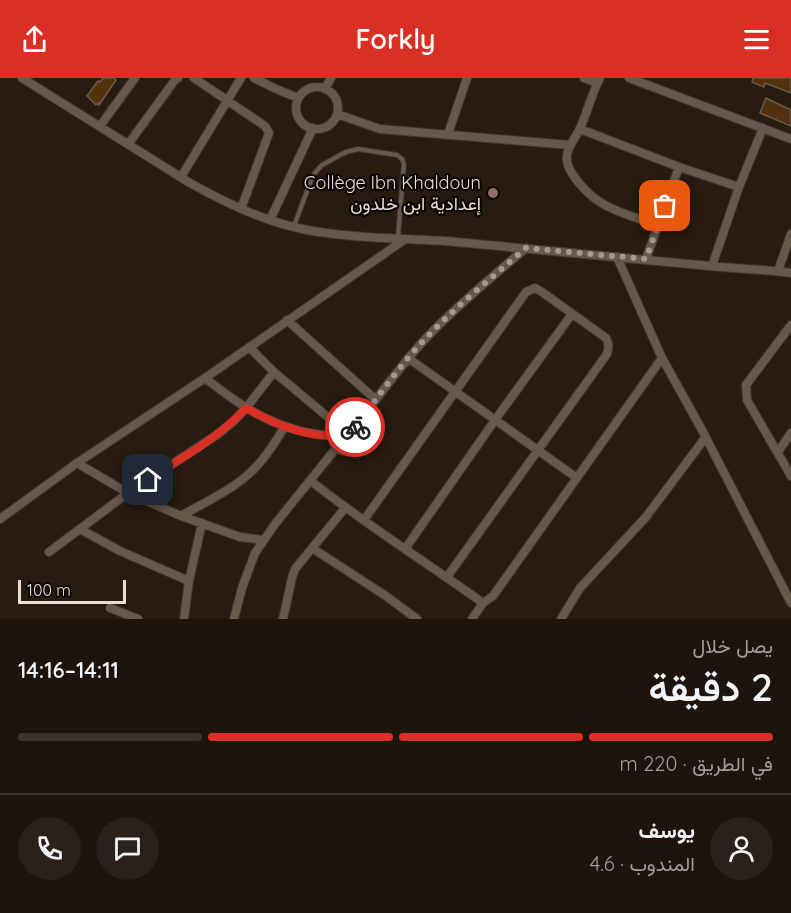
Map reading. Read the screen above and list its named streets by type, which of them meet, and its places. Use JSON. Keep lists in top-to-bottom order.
{
  "places": ["Collège Ibn Khaldoun إعدادية ابن خلدون"],
  "scale_bar": "100 m",
  "page": {
    "header": "Forkly",
    "scale": "100 m",
    "heading": ["2 دقيقة", "يصل خلال", "14:11–14:16"],
    "panel": ["يوسف", "المندوب · 4.6"],
    "bar": "في الطريق · 220 m"
  }
}
